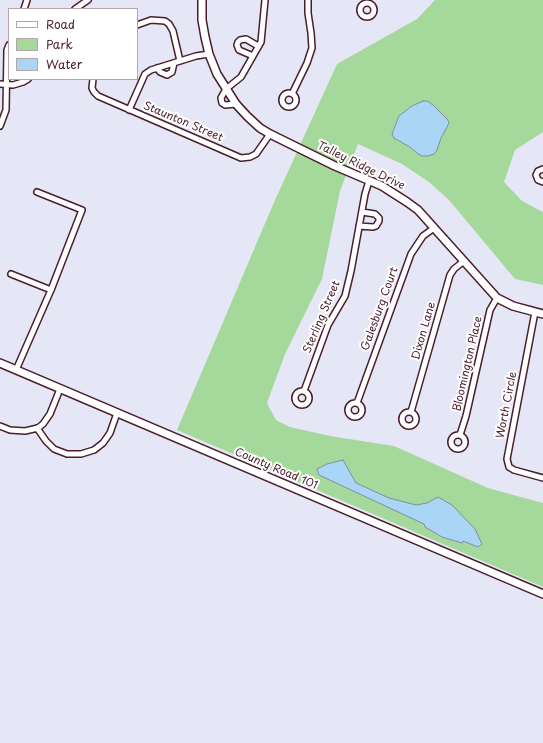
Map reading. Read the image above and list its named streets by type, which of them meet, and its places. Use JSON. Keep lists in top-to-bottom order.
{
  "streets": {
    "street": [
      "Staunton Street",
      "Talley Ridge Drive",
      "Galesburg Court",
      "Sterling Street",
      "Dixon Lane",
      "Bloomington Place",
      "Worth Circle",
      "County Road 101"
    ]
  },
  "crossings": [
    ["Staunton Street", "Talley Ridge Drive"],
    ["Talley Ridge Drive", "Galesburg Court"],
    ["Talley Ridge Drive", "Sterling Street"],
    ["Talley Ridge Drive", "Dixon Lane"],
    ["Talley Ridge Drive", "Bloomington Place"],
    ["Talley Ridge Drive", "Worth Circle"]
  ],
  "legend": ["Road", "Park", "Water"]
}
